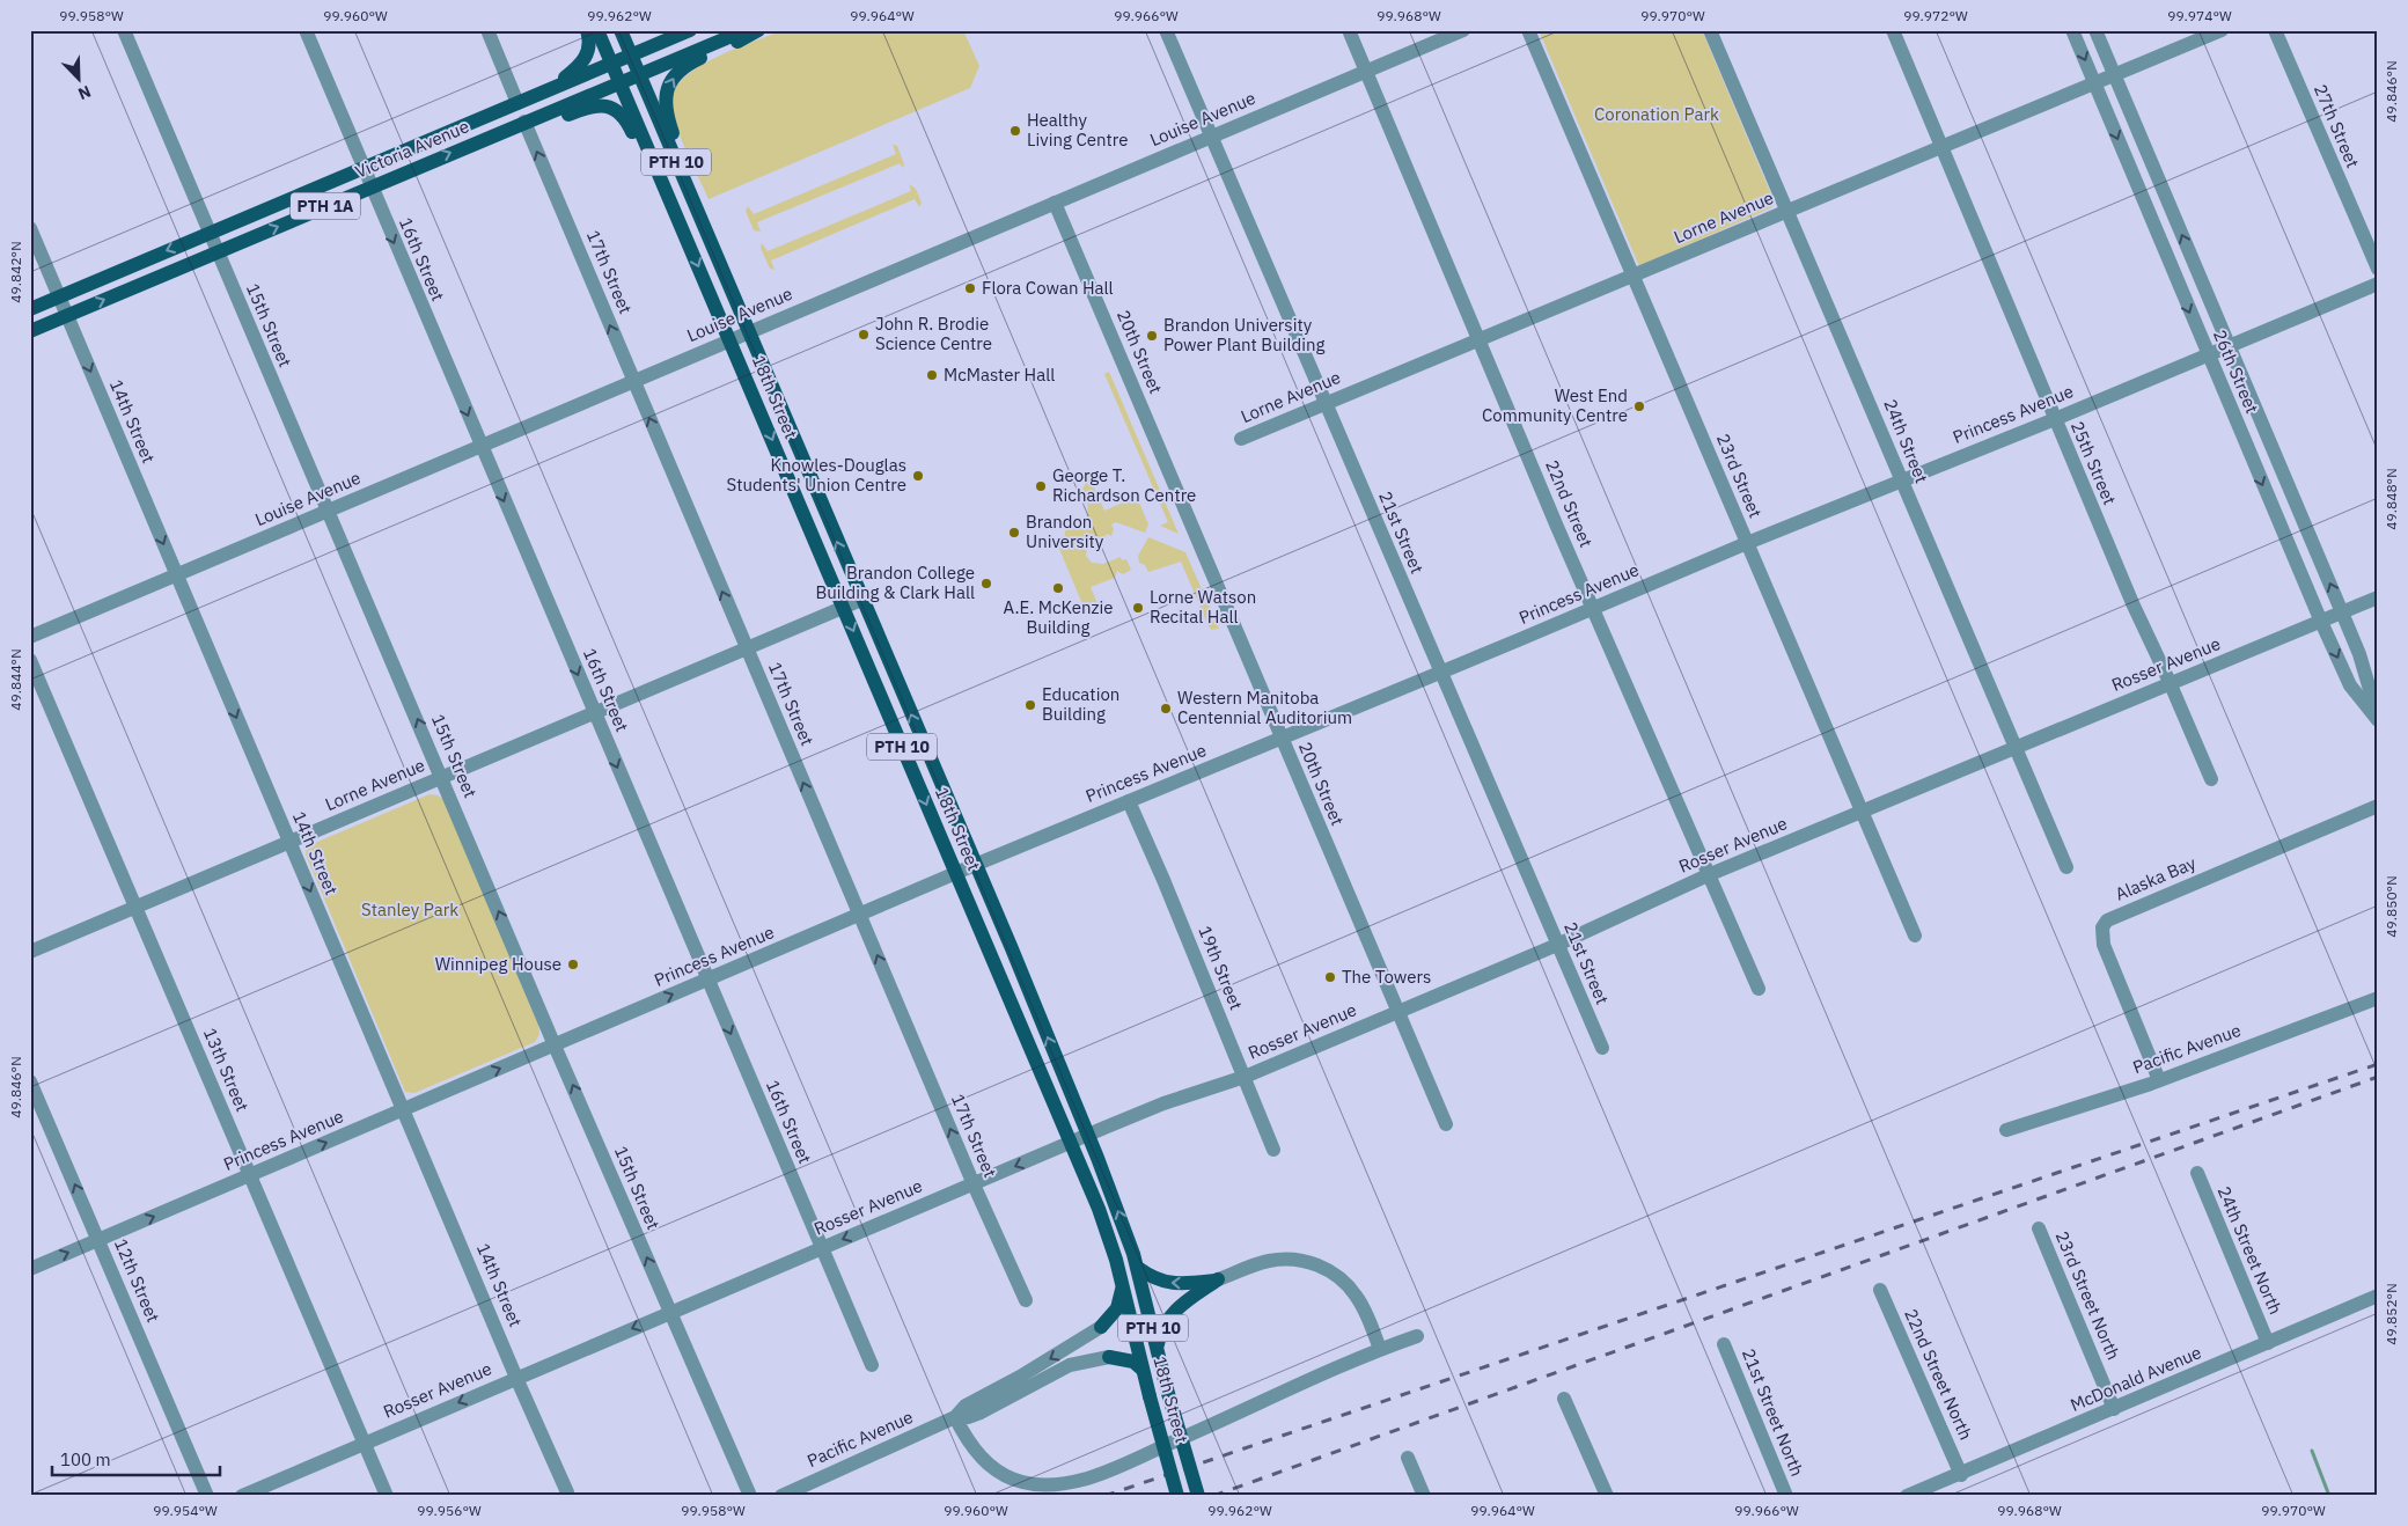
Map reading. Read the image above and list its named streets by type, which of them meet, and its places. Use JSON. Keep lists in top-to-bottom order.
{
  "streets": {
    "main road": [
      "Victoria Avenue",
      "PTH 10",
      "PTH 1A",
      "18th Street"
    ],
    "street": [
      "Louise Avenue",
      "27th Street",
      "Lorne Avenue",
      "16th Street",
      "17th Street",
      "15th Street",
      "20th Street",
      "26th Street",
      "Princess Avenue",
      "14th Street",
      "24th Street",
      "25th Street",
      "23rd Street",
      "22nd Street",
      "21st Street",
      "Rosser Avenue",
      "Alaska Bay",
      "19th Street",
      "Pacific Avenue",
      "13th Street",
      "24th Street North",
      "12th Street",
      "23rd Street North",
      "22nd Street North",
      "McDonald Avenue",
      "21st Street North"
    ]
  },
  "crossings": [
    ["Louise Avenue", "16th Street"],
    ["Louise Avenue", "17th Street"],
    ["Louise Avenue", "15th Street"],
    ["Louise Avenue", "20th Street"],
    ["Louise Avenue", "18th Street"],
    ["Louise Avenue", "14th Street"],
    ["Louise Avenue", "22nd Street"],
    ["Louise Avenue", "21st Street"],
    ["Victoria Avenue", "16th Street"],
    ["Victoria Avenue", "17th Street"],
    ["Victoria Avenue", "15th Street"],
    ["Victoria Avenue", "18th Street"],
    ["Victoria Avenue", "14th Street"],
    ["Lorne Avenue", "16th Street"],
    ["Lorne Avenue", "17th Street"],
    ["Lorne Avenue", "15th Street"],
    ["Lorne Avenue", "26th Street"],
    ["Lorne Avenue", "18th Street"],
    ["Lorne Avenue", "14th Street"],
    ["Lorne Avenue", "24th Street"],
    ["Lorne Avenue", "25th Street"],
    ["Lorne Avenue", "23rd Street"],
    ["Lorne Avenue", "22nd Street"],
    ["Lorne Avenue", "21st Street"],
    ["Lorne Avenue", "13th Street"],
    ["16th Street", "Princess Avenue"],
    ["16th Street", "Rosser Avenue"],
    ["17th Street", "Princess Avenue"],
    ["17th Street", "Rosser Avenue"],
    ["15th Street", "Princess Avenue"],
    ["15th Street", "Rosser Avenue"],
    ["20th Street", "Princess Avenue"],
    ["20th Street", "Rosser Avenue"],
    ["26th Street", "Princess Avenue"],
    ["26th Street", "Rosser Avenue"],
    ["18th Street", "Princess Avenue"],
    ["18th Street", "Rosser Avenue"],
    ["Princess Avenue", "14th Street"],
    ["Princess Avenue", "24th Street"],
    ["Princess Avenue", "25th Street"],
    ["Princess Avenue", "23rd Street"],
    ["Princess Avenue", "22nd Street"],
    ["Princess Avenue", "21st Street"],
    ["Princess Avenue", "19th Street"],
    ["Princess Avenue", "13th Street"],
    ["Princess Avenue", "12th Street"],
    ["14th Street", "Rosser Avenue"],
    ["24th Street", "Rosser Avenue"],
    ["25th Street", "Rosser Avenue"],
    ["23rd Street", "Rosser Avenue"],
    ["22nd Street", "Rosser Avenue"],
    ["21st Street", "Rosser Avenue"],
    ["Rosser Avenue", "19th Street"],
    ["Rosser Avenue", "13th Street"],
    ["Alaska Bay", "Pacific Avenue"],
    ["24th Street North", "McDonald Avenue"],
    ["23rd Street North", "McDonald Avenue"],
    ["22nd Street North", "McDonald Avenue"]
  ],
  "one_way": [
    "16th Street",
    "17th Street",
    "15th Street",
    "14th Street",
    "12th Street"
  ],
  "parks": ["Coronation Park", "Stanley Park"],
  "places": [
    "Healthy Living Centre",
    "Flora Cowan Hall",
    "John R. Brodie Science Centre",
    "Brandon University Power Plant Building",
    "McMaster Hall",
    "West End Community Centre",
    "Knowles-Douglas Students' Union Centre",
    "George T. Richardson Centre",
    "Brandon University",
    "Brandon College Building & Clark Hall",
    "A.E. McKenzie Building",
    "Lorne Watson Recital Hall",
    "Education Building",
    "Western Manitoba Centennial Auditorium",
    "Winnipeg House",
    "The Towers"
  ],
  "scale_bar": "100 m",
  "north": "bottom right",
  "coordinates": [
    "99.958°W",
    "99.960°W",
    "99.962°W",
    "99.964°W",
    "99.966°W",
    "99.968°W",
    "99.970°W",
    "99.972°W",
    "99.974°W",
    "49.846°N",
    "49.842°N",
    "49.848°N",
    "49.844°N",
    "49.850°N",
    "49.852°N",
    "99.954°W",
    "99.956°W"
  ]
}
